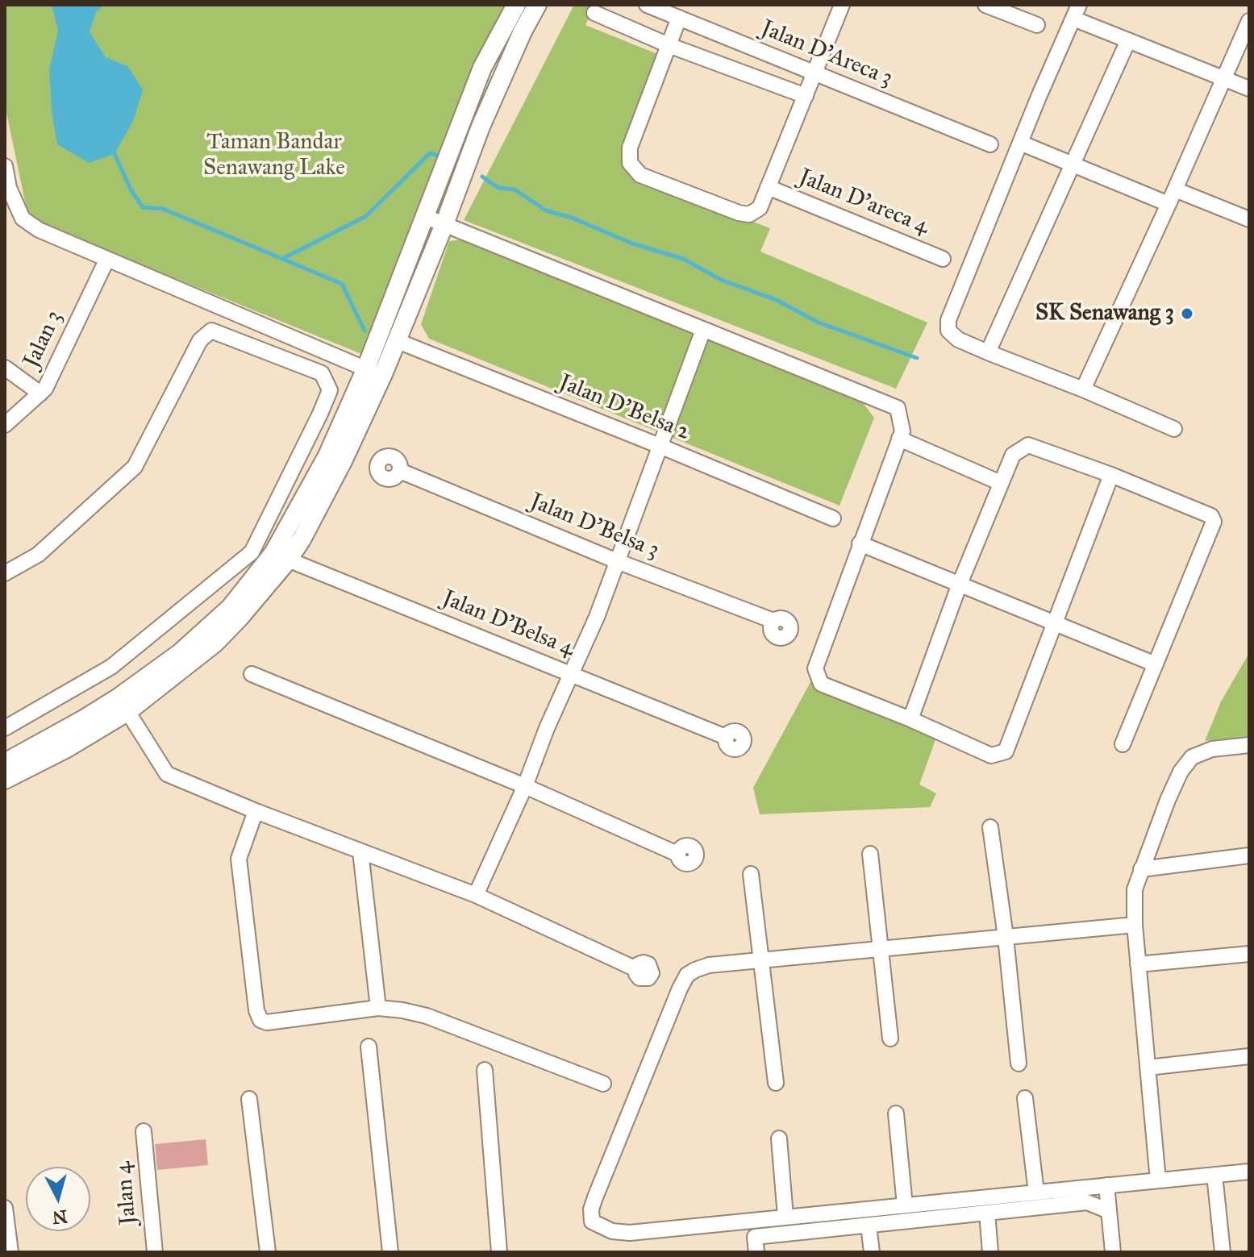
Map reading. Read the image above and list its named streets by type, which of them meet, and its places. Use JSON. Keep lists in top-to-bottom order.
{
  "streets": {
    "street": [
      "Jalan D'Areca 3",
      "Jalan D'areca 4",
      "Jalan 3",
      "Jalan D'Belsa 2",
      "Jalan D'Belsa 3",
      "Jalan D'Belsa 4",
      "Jalan 4"
    ]
  },
  "parks": ["Taman Bandar Senawang Lake"],
  "places": ["SK Senawang 3"],
  "north": "bottom"
}
